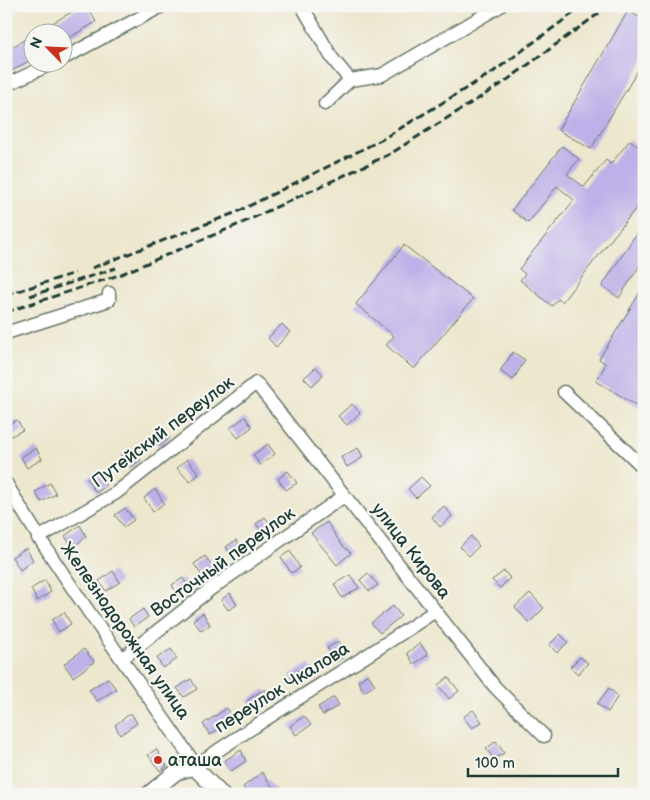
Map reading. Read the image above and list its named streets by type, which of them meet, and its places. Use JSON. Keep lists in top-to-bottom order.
{
  "streets": {
    "street": [
      "Путейский переулок",
      "улица Кирова",
      "Восточный переулок",
      "Железнодорожная улица",
      "переулок Чкалова"
    ]
  },
  "crossings": [
    ["Путейский переулок", "улица Кирова"],
    ["Путейский переулок", "Железнодорожная улица"],
    ["улица Кирова", "Восточный переулок"],
    ["улица Кирова", "переулок Чкалова"],
    ["Восточный переулок", "Железнодорожная улица"],
    ["Железнодорожная улица", "переулок Чкалова"]
  ],
  "places": ["аташа"],
  "scale_bar": "100 m",
  "north": "top left"
}
